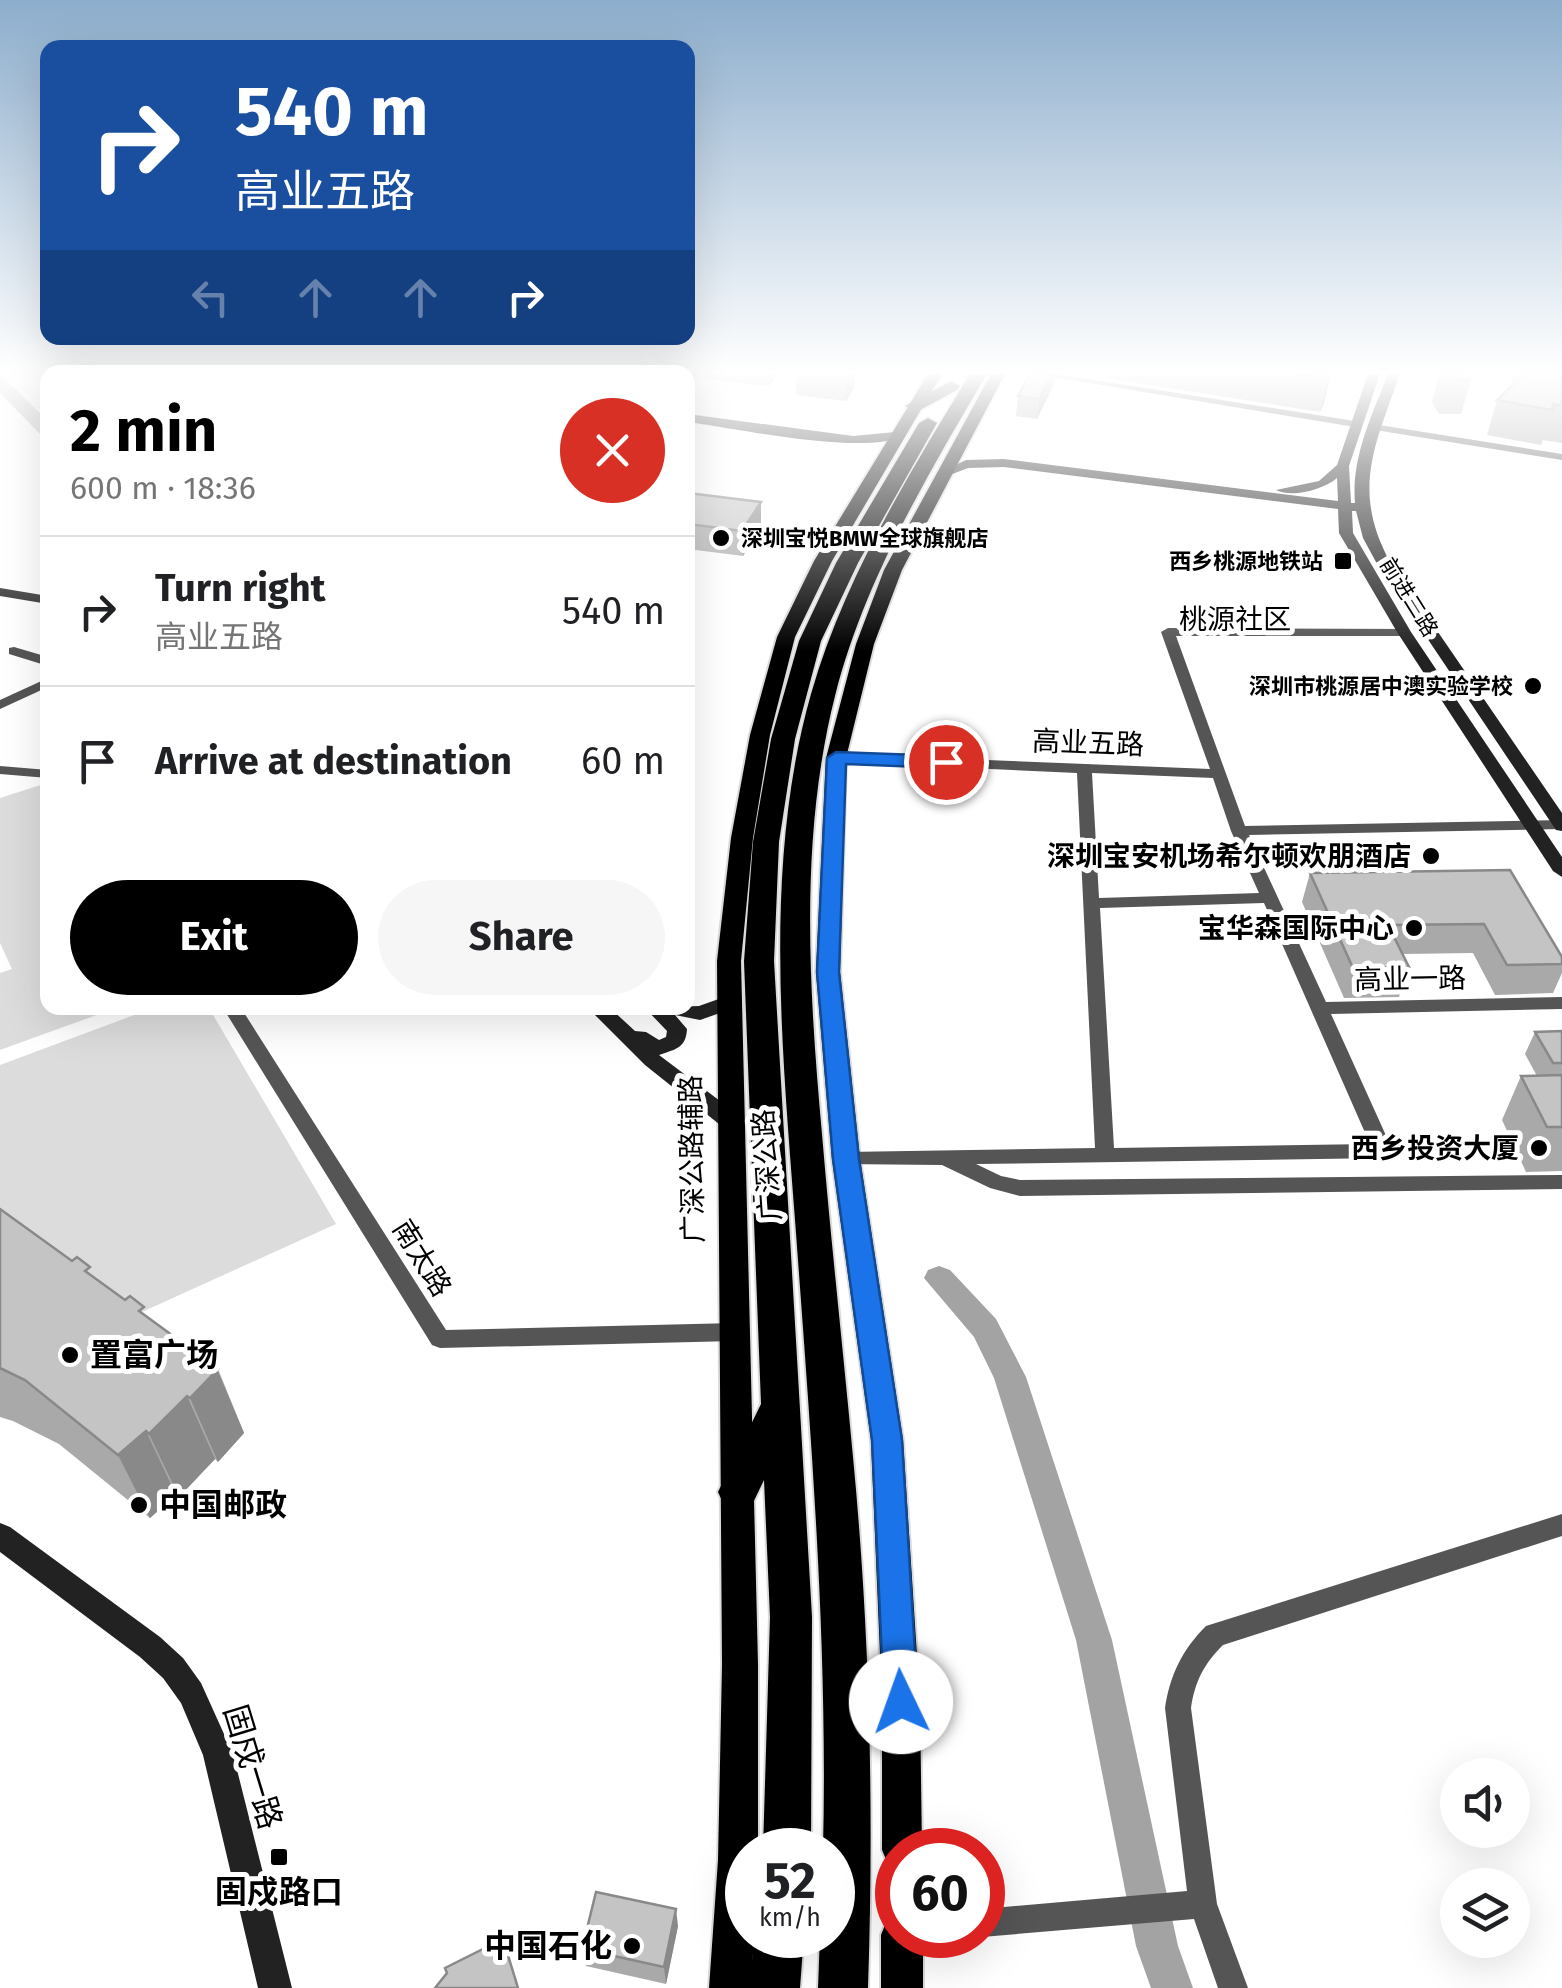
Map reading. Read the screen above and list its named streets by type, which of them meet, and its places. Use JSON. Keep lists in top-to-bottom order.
{
  "streets": {
    "highway": ["广深公路"],
    "main road": ["前进二路", "广深公路辅路", "固戍一路"],
    "street": ["高业五路", "高业一路", "南太路"]
  },
  "crossings": [
    ["前进二路", "高业一路"],
    ["高业五路", "高业一路"],
    ["广深公路辅路", "广深公路"],
    ["广深公路辅路", "南太路"]
  ],
  "districts": ["桃源社区"],
  "places": {
    "other": [
      "深圳宝悦BMW全球旗舰店",
      "深圳市桃源居中澳实验学校",
      "深圳宝安机场希尔顿欢朋酒店",
      "宝华森国际中心",
      "西乡投资大厦",
      "置富广场",
      "中国邮政",
      "中国石化"
    ],
    "transit": ["西乡桃源地铁站", "固戍路口"]
  },
  "page": {
    "turn": ["540 m", "高业五路"],
    "heading": ["2 min", "600 m · 18:36"],
    "list": [
      {
        "name": "Turn right",
        "note": "高业五路",
        "value": "540 m"
      },
      {
        "name": "Arrive at destination",
        "value": "60 m"
      }
    ],
    "buttons": ["Exit", "Share"],
    "speed": "52 km/h",
    "limit": "60"
  }
}
